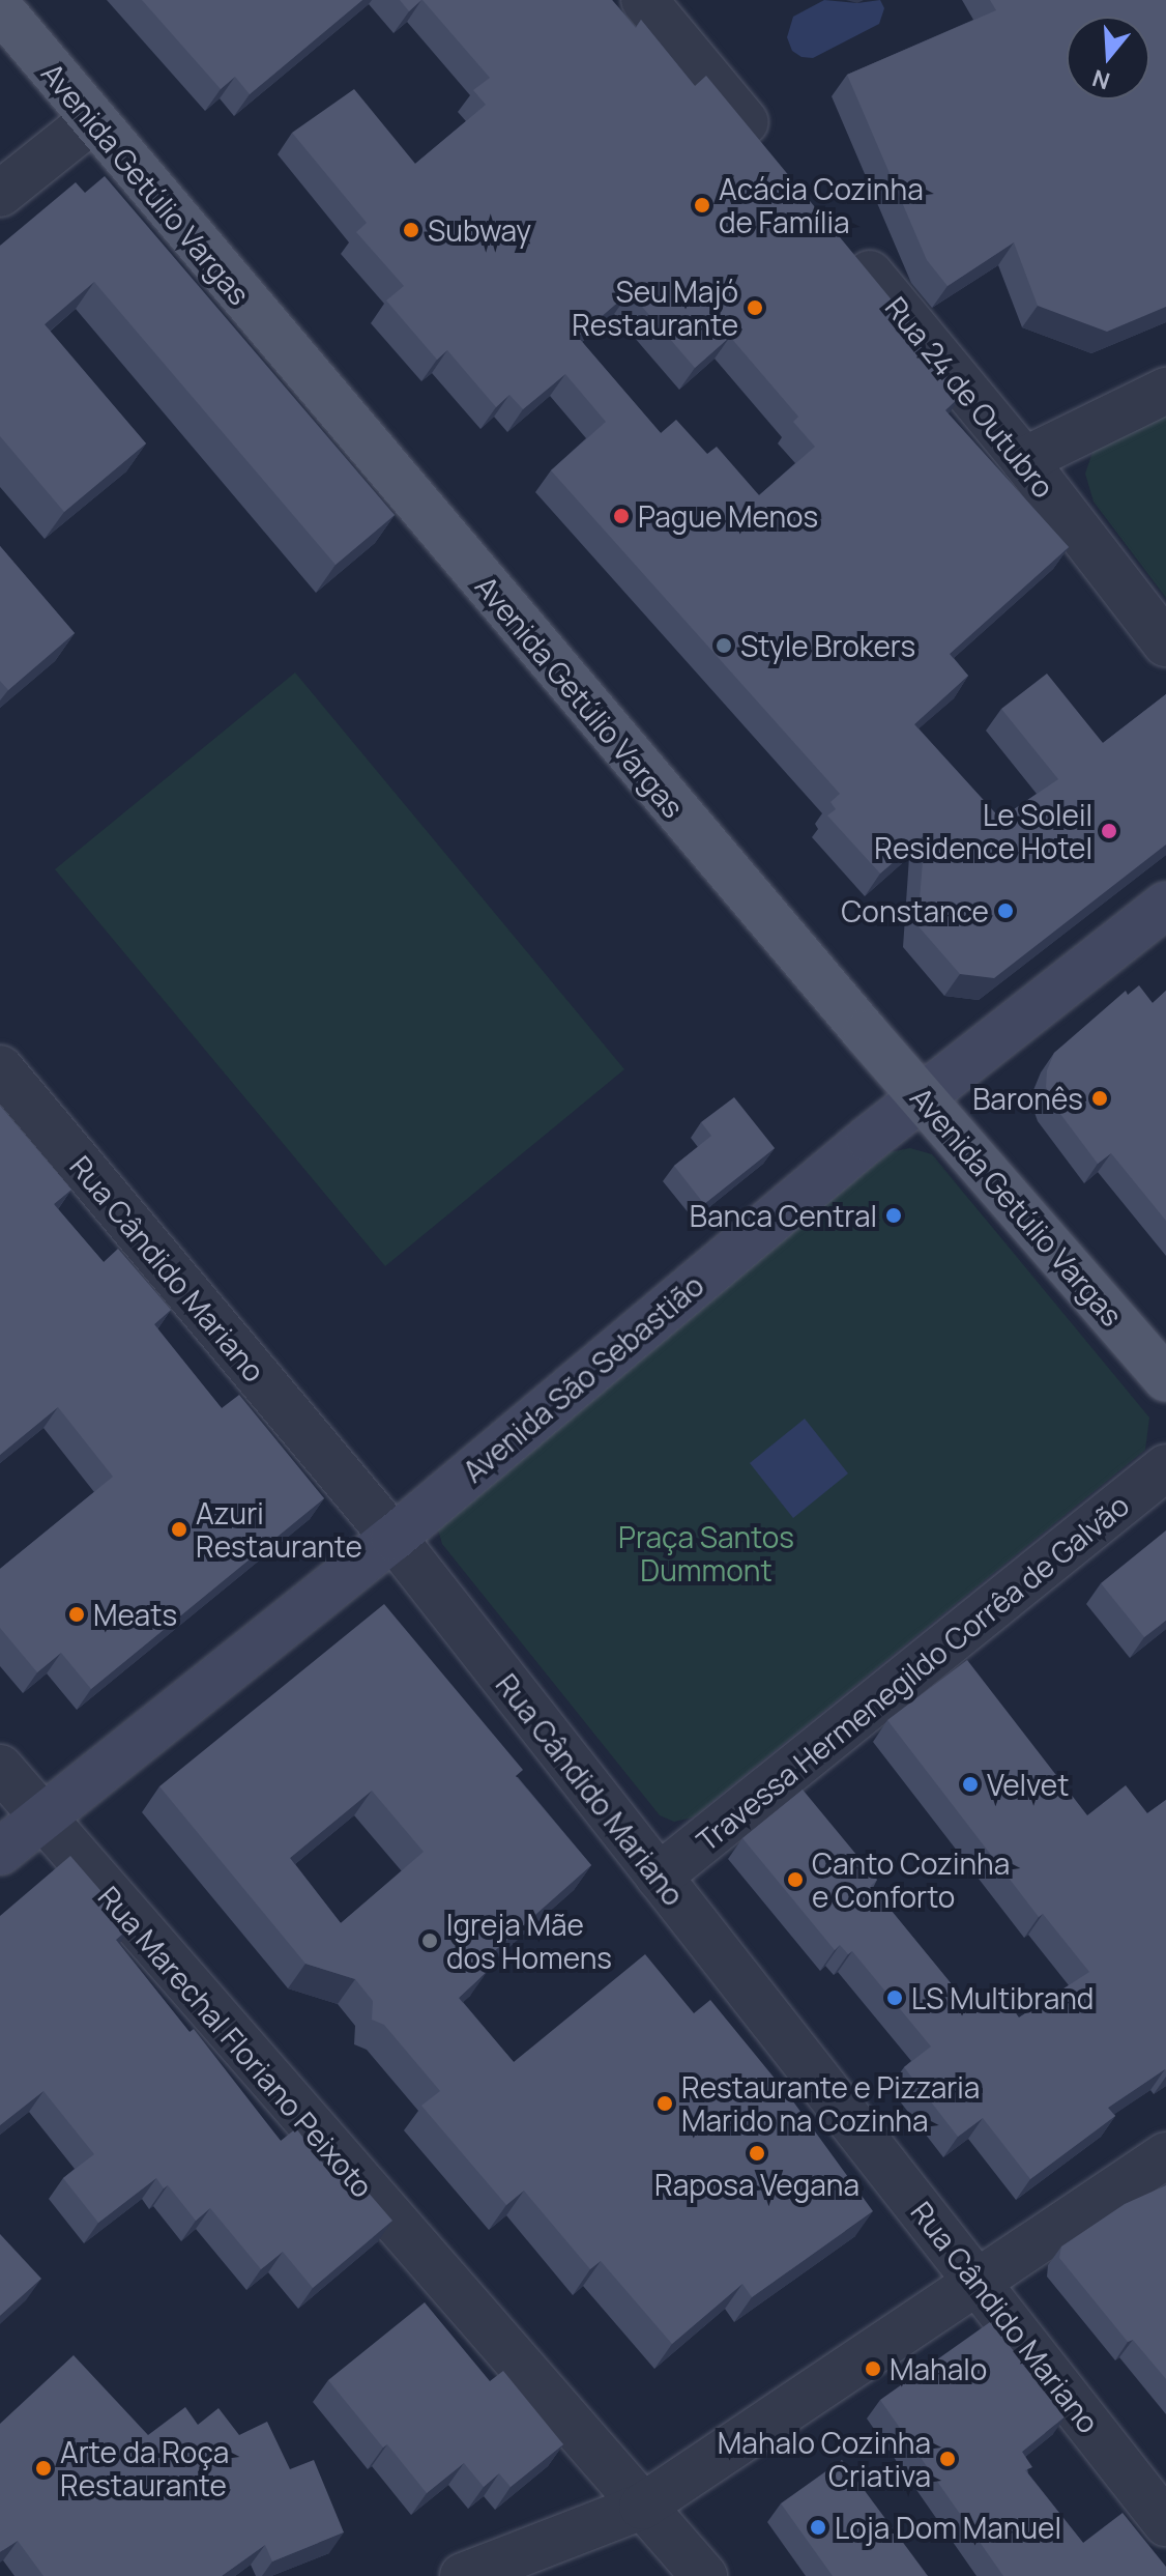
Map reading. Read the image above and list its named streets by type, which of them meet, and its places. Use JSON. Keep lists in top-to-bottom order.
{
  "streets": {
    "main road": ["Avenida Getúlio Vargas"],
    "street": [
      "Rua 24 de Outubro",
      "Rua Cândido Mariano",
      "Avenida São Sebastião",
      "Travessa Hermenegildo Corrêa de Galvão",
      "Rua Marechal Floriano Peixoto"
    ]
  },
  "crossings": [
    ["Avenida Getúlio Vargas", "Avenida São Sebastião"],
    ["Rua Cândido Mariano", "Avenida São Sebastião"],
    ["Rua Cândido Mariano", "Travessa Hermenegildo Corrêa de Galvão"],
    ["Avenida São Sebastião", "Rua Marechal Floriano Peixoto"]
  ],
  "parks": ["Praça Santos Dummont"],
  "places": [
    "Acácia Cozinha de Família",
    "Subway",
    "Seu Majó Restaurante",
    "Pague Menos",
    "Style Brokers",
    "Le Soleil Residence Hotel",
    "Constance",
    "Baronês",
    "Banca Central",
    "Azuri Restaurante",
    "Meats",
    "Velvet",
    "Canto Cozinha e Conforto",
    "Igreja Mãe dos Homens",
    "LS Multibrand",
    "Restaurante e Pizzaria Marido na Cozinha",
    "Raposa Vegana",
    "Mahalo",
    "Mahalo Cozinha Criativa",
    "Arte da Roça Restaurante",
    "Loja Dom Manuel"
  ],
  "north": "bottom"
}
